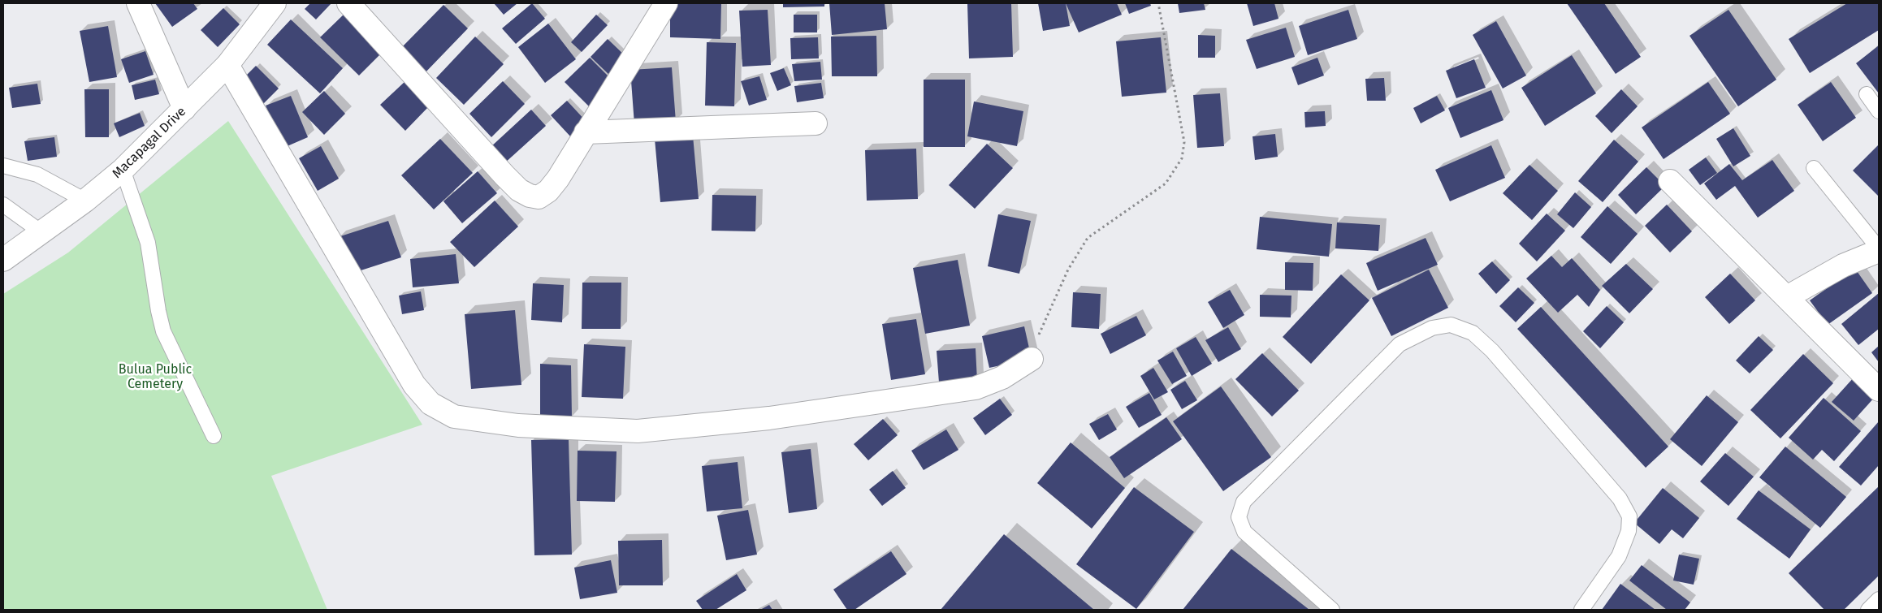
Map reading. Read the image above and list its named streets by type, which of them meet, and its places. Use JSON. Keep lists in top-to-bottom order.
{
  "streets": {
    "street": ["Macapagal Drive"]
  },
  "parks": ["Bulua Public Cemetery"]
}
